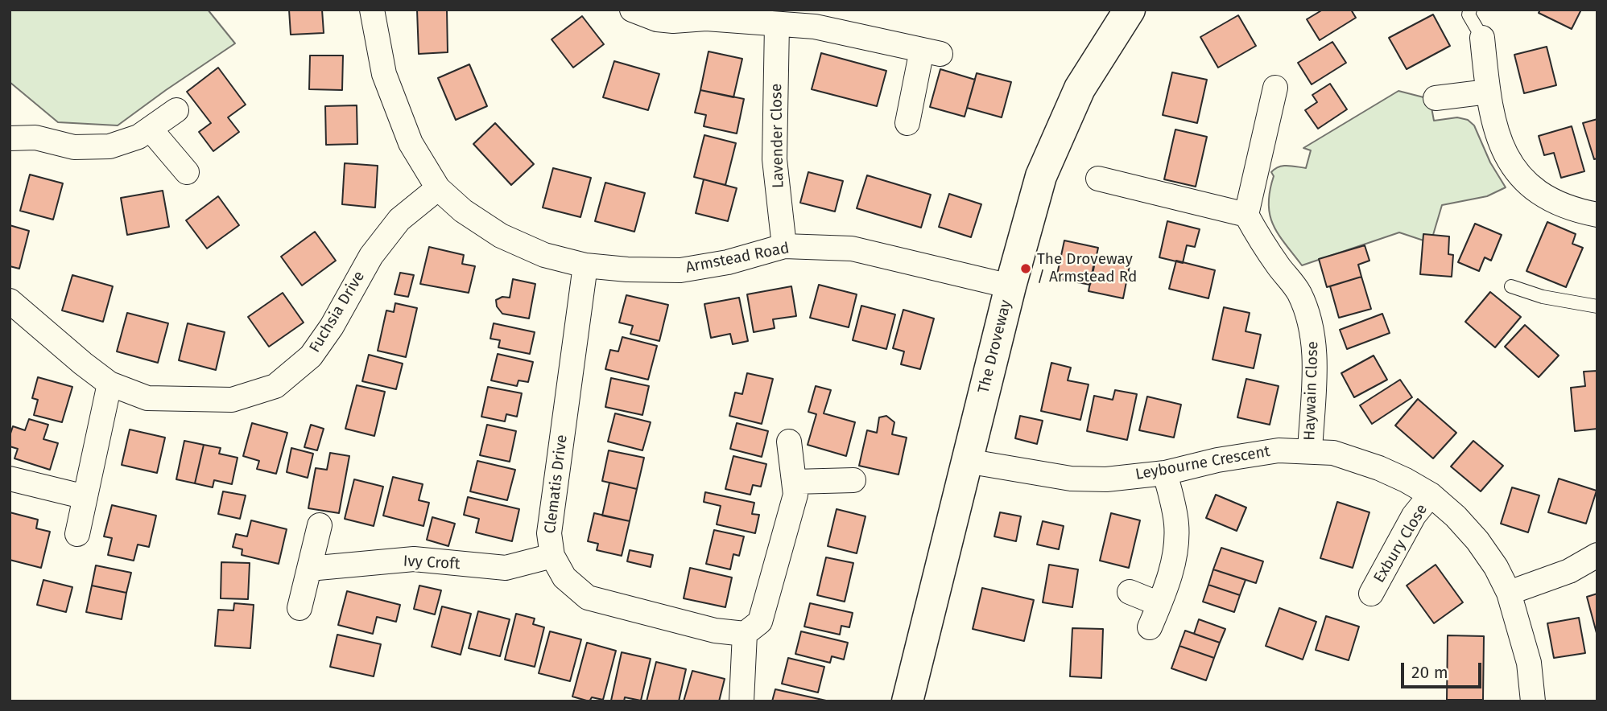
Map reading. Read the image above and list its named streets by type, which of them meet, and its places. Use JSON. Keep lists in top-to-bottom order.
{
  "streets": {
    "street": [
      "Lavender Close",
      "Armstead Road",
      "Fuchsia Drive",
      "The Droveway",
      "Haywain Close",
      "Leybourne Crescent",
      "Clematis Drive",
      "Exbury Close",
      "Ivy Croft"
    ]
  },
  "crossings": [
    ["Lavender Close", "Armstead Road"],
    ["Armstead Road", "Fuchsia Drive"],
    ["Armstead Road", "The Droveway"],
    ["Armstead Road", "Clematis Drive"],
    ["The Droveway", "Leybourne Crescent"],
    ["Haywain Close", "Leybourne Crescent"],
    ["Leybourne Crescent", "Exbury Close"],
    ["Clematis Drive", "Ivy Croft"]
  ],
  "places": ["The Droveway / Armstead Rd"],
  "scale_bar": "20 m"
}
